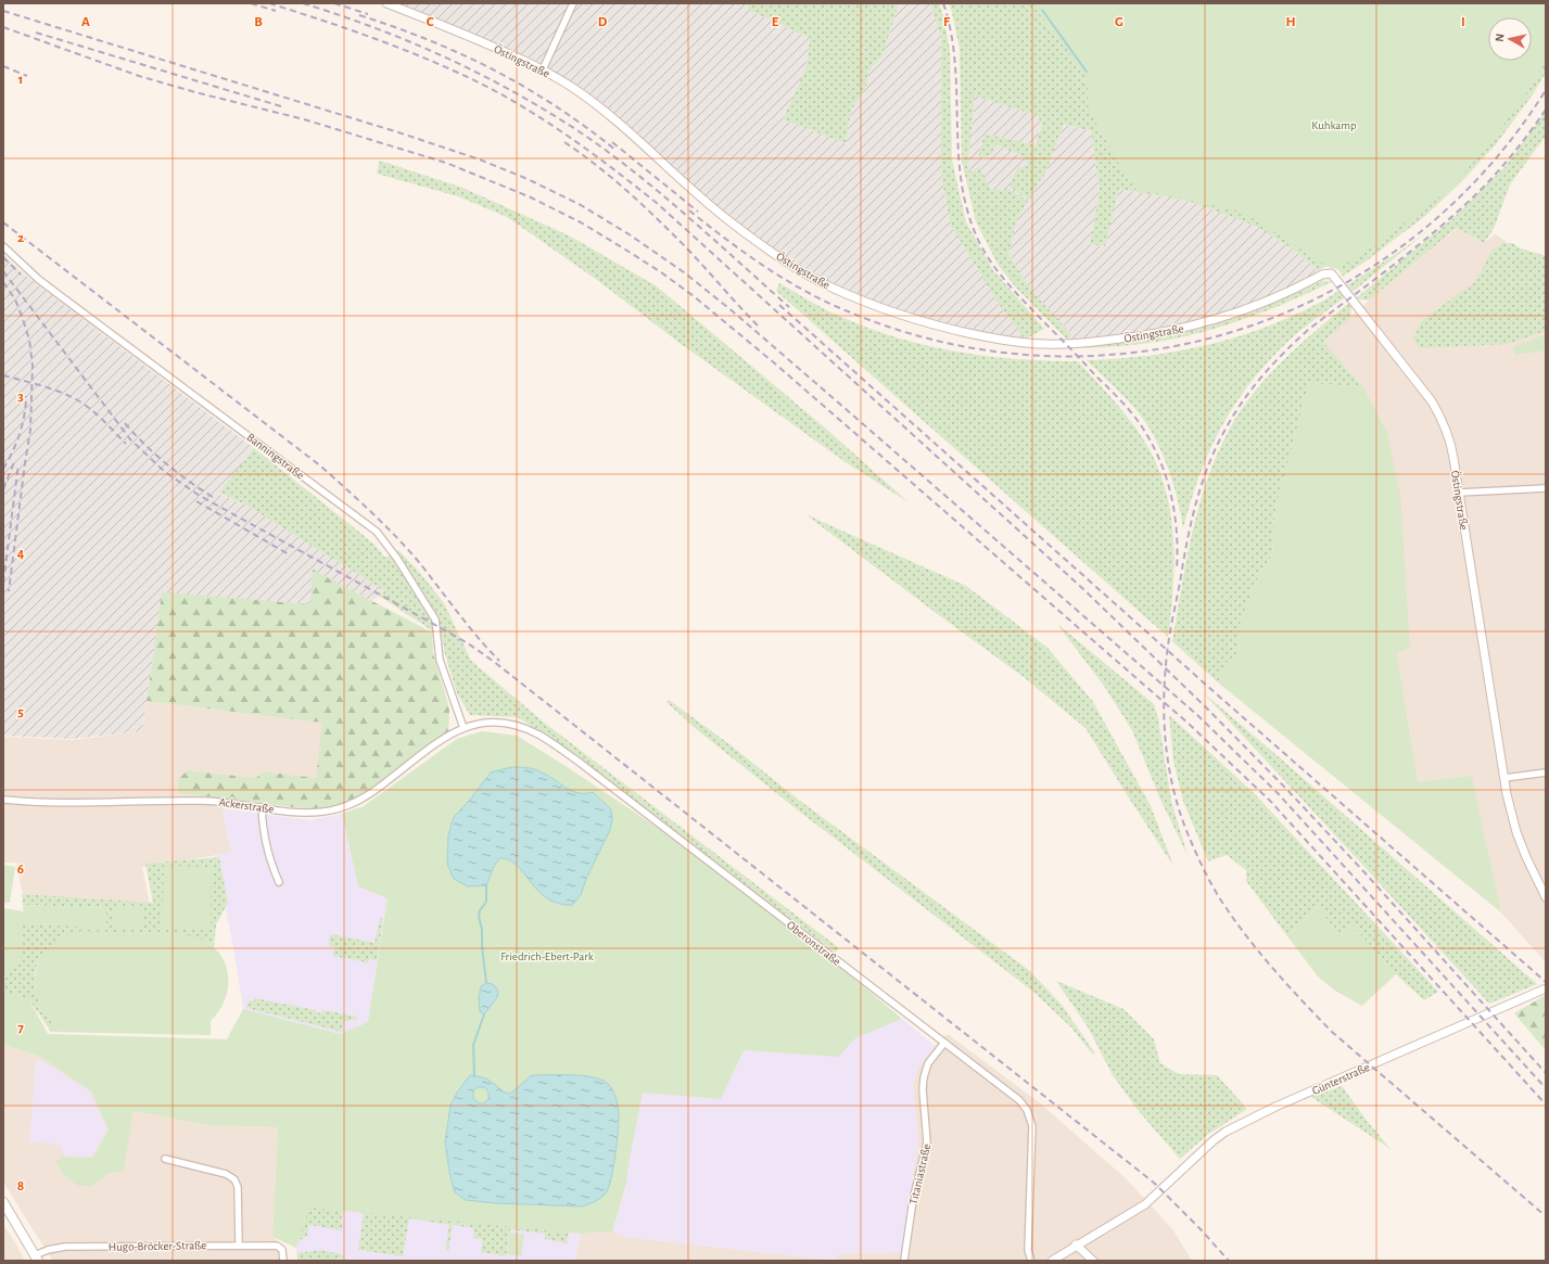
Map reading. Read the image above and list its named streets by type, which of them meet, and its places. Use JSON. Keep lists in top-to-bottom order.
{
  "streets": {
    "street": [
      "Östingstraße",
      "Banningstraße",
      "Ackerstraße",
      "Oberonstraße",
      "Günterstraße",
      "Titaniastraße",
      "Hugo-Bröcker-Straße"
    ]
  },
  "crossings": [
    ["Banningstraße", "Ackerstraße"],
    ["Banningstraße", "Oberonstraße"],
    ["Ackerstraße", "Oberonstraße"],
    ["Oberonstraße", "Titaniastraße"]
  ],
  "parks": ["Kuhkamp", "Friedrich-Ebert-Park"],
  "north": "left",
  "grid": {
    "columns": [
      "A",
      "B",
      "C",
      "D",
      "E",
      "F",
      "G",
      "H",
      "I"
    ],
    "rows": [
      "1",
      "2",
      "3",
      "4",
      "5",
      "6",
      "7",
      "8"
    ]
  }
}
